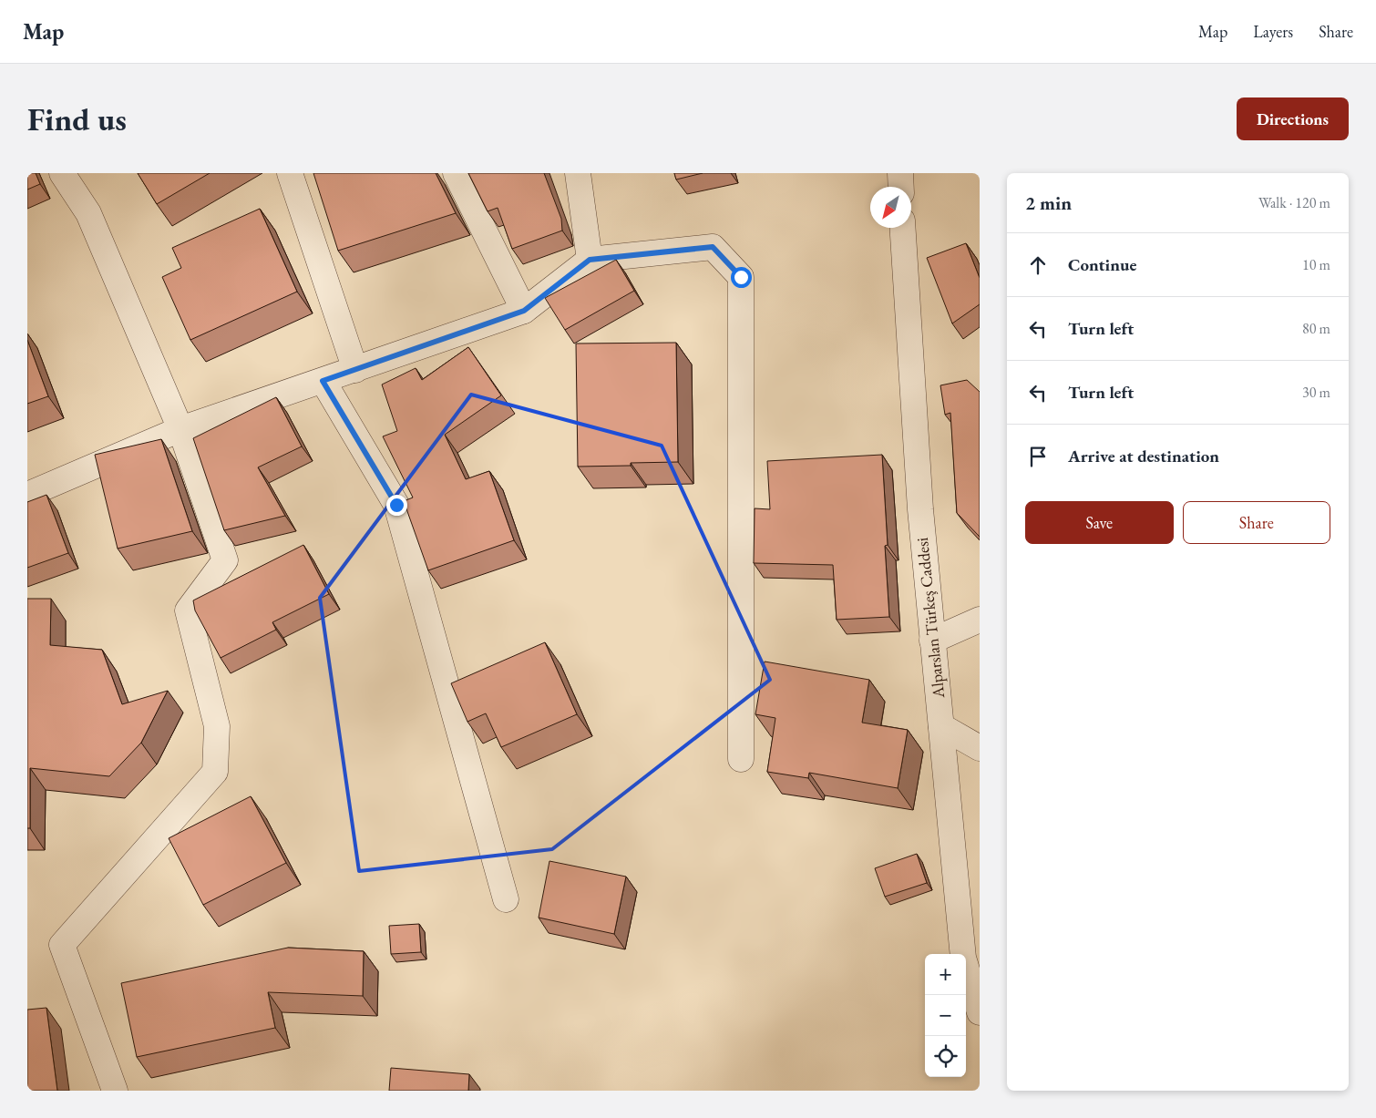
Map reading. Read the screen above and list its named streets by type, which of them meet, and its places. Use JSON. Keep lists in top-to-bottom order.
{
  "streets": {
    "street": ["Alparslan Türkeş Caddesi"]
  },
  "north": "bottom left",
  "page": {
    "header": "Map",
    "nav": ["Map", "Layers", "Share"],
    "buttons": [
      "Directions",
      ["Save", "Share"]
    ],
    "title": "Find us",
    "heading": ["2 min", "Walk · 120 m"],
    "list": [
      ["Continue", "10 m"],
      ["Turn left", "80 m"],
      ["Turn left", "30 m"],
      "Arrive at destination"
    ],
    "map_buttons": ["+", "−"]
  }
}
